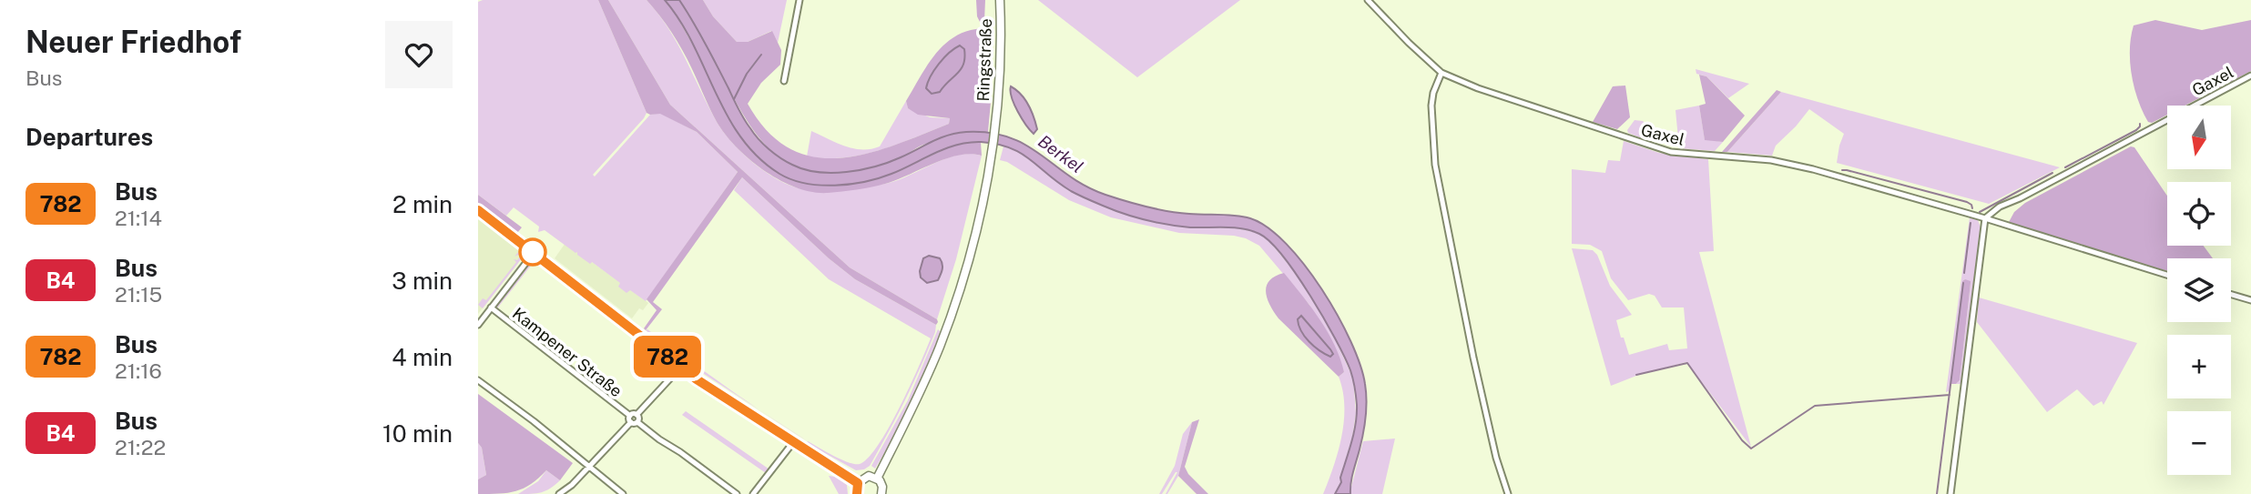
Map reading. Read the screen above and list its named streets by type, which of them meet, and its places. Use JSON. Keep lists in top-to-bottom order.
{
  "streets": {
    "main road": ["Ringstraße"],
    "street": ["Gaxel", "Kampener Straße"]
  },
  "water": ["Berkel"],
  "lines": ["bus line 782"],
  "north": "bottom",
  "page": {
    "heading": [
      ["Neuer Friedhof", "Bus"],
      "Departures"
    ],
    "on_map": "782",
    "map_buttons": ["+", "−"],
    "list": [
      {
        "mark": "782",
        "name": "Bus",
        "note": "21:14",
        "value": "2 min"
      },
      {
        "mark": "B4",
        "name": "Bus",
        "note": "21:15",
        "value": "3 min"
      },
      {
        "mark": "782",
        "name": "Bus",
        "note": "21:16",
        "value": "4 min"
      },
      {
        "mark": "B4",
        "name": "Bus",
        "note": "21:22",
        "value": "10 min"
      }
    ]
  }
}
